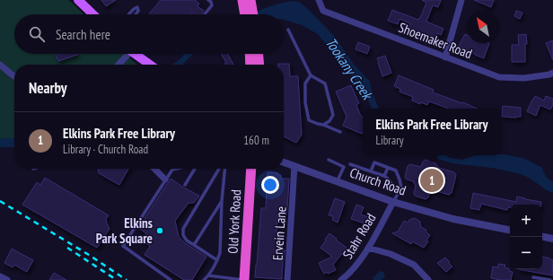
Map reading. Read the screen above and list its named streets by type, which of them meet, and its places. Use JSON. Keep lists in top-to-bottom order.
{
  "streets": {
    "highway": ["Old York Road"],
    "street": [
      "Shoemaker Road",
      "Church Road",
      "Ervein Lane",
      "Stahr Road"
    ]
  },
  "crossings": [
    ["Church Road", "Ervein Lane"],
    ["Church Road", "Stahr Road"]
  ],
  "water": ["Tookany Creek"],
  "places": ["Elkins Park Square"],
  "north": "top left",
  "page": {
    "search": "Search here",
    "heading": "Nearby",
    "popup": ["Elkins Park Free Library", "Library"],
    "list": [
      {
        "mark": "1",
        "name": "Elkins Park Free Library",
        "note": "Library · Church Road",
        "value": "160 m"
      }
    ],
    "pins": "1",
    "map_buttons": ["+", "−"]
  }
}
